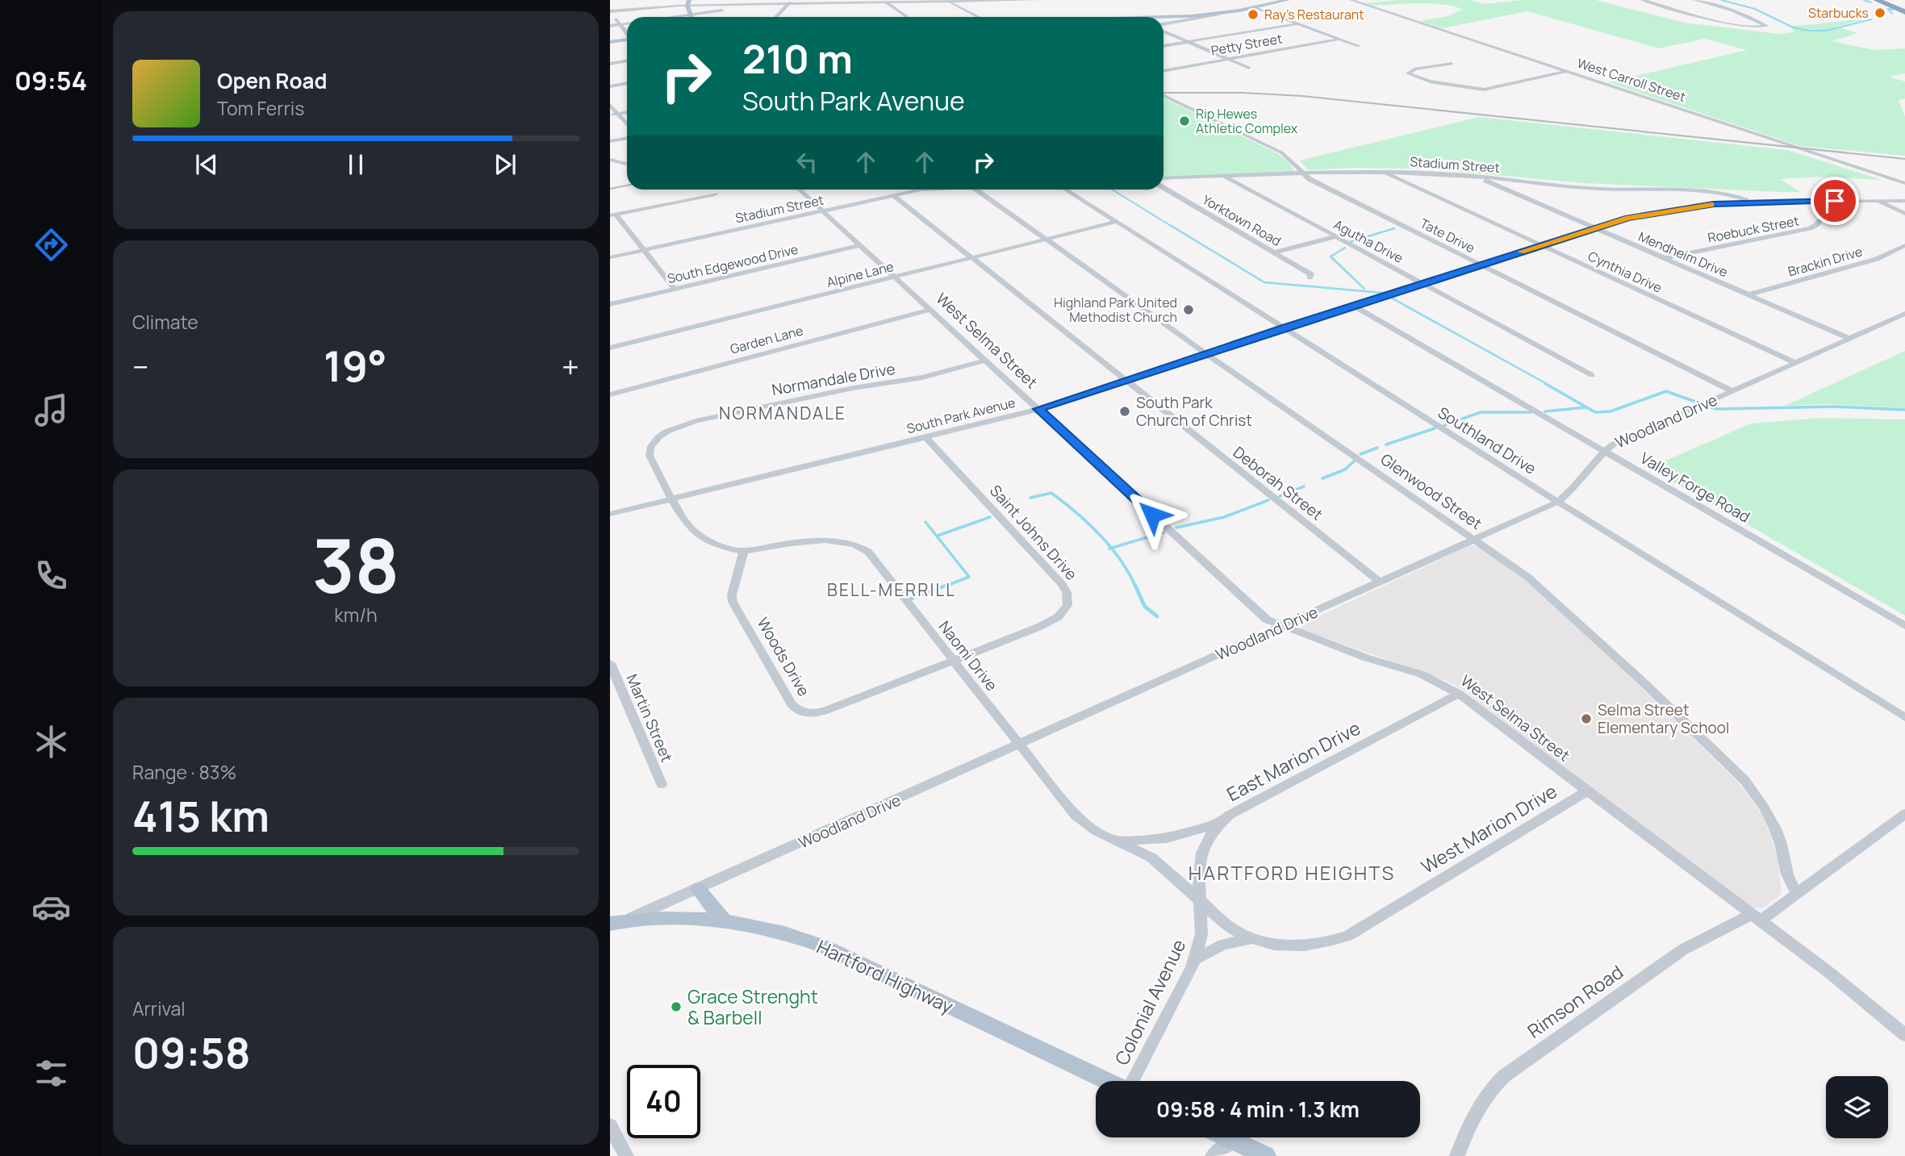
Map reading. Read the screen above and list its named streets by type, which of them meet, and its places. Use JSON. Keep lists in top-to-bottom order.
{
  "streets": {
    "main road": ["Hartford Highway"],
    "street": [
      "Petty Street",
      "West Carroll Street",
      "Stadium Street",
      "Yorktown Road",
      "Roebuck Street",
      "Tate Drive",
      "Agutha Drive",
      "Mendheim Drive",
      "Brackin Drive",
      "South Edgewood Drive",
      "Cynthia Drive",
      "Alpine Lane",
      "Garden Lane",
      "West Selma Street",
      "Normandale Drive",
      "South Park Avenue",
      "Woodland Drive",
      "Southland Drive",
      "Deborah Street",
      "Valley Forge Road",
      "Glenwood Street",
      "Saint Johns Drive",
      "Naomi Drive",
      "Woods Drive",
      "Martin Street",
      "East Marion Drive",
      "West Marion Drive",
      "Rimson Road",
      "Colonial Avenue"
    ]
  },
  "crossings": [
    ["Stadium Street", "Tate Drive"],
    ["Stadium Street", "Agutha Drive"],
    ["Stadium Street", "Mendheim Drive"],
    ["Stadium Street", "Cynthia Drive"],
    ["Stadium Street", "West Selma Street"],
    ["Stadium Street", "South Park Avenue"],
    ["Stadium Street", "Deborah Street"],
    ["Roebuck Street", "Mendheim Drive"],
    ["Roebuck Street", "South Park Avenue"],
    ["Tate Drive", "South Park Avenue"],
    ["Tate Drive", "Woodland Drive"],
    ["Agutha Drive", "South Park Avenue"],
    ["Mendheim Drive", "Brackin Drive"],
    ["Mendheim Drive", "South Park Avenue"],
    ["Mendheim Drive", "Woodland Drive"],
    ["South Edgewood Drive", "West Selma Street"],
    ["Cynthia Drive", "South Park Avenue"],
    ["Cynthia Drive", "Woodland Drive"],
    ["Alpine Lane", "West Selma Street"],
    ["Alpine Lane", "Southland Drive"],
    ["Alpine Lane", "Deborah Street"],
    ["Alpine Lane", "Glenwood Street"],
    ["Garden Lane", "West Selma Street"],
    ["West Selma Street", "Normandale Drive"],
    ["West Selma Street", "South Park Avenue"],
    ["West Selma Street", "Woodland Drive"],
    ["West Selma Street", "East Marion Drive"],
    ["West Selma Street", "West Marion Drive"],
    ["West Selma Street", "Rimson Road"],
    ["Normandale Drive", "South Park Avenue"],
    ["South Park Avenue", "Southland Drive"],
    ["South Park Avenue", "Deborah Street"],
    ["South Park Avenue", "Valley Forge Road"],
    ["South Park Avenue", "Glenwood Street"],
    ["South Park Avenue", "Saint Johns Drive"],
    ["Woodland Drive", "Southland Drive"],
    ["Woodland Drive", "Deborah Street"],
    ["Woodland Drive", "Valley Forge Road"],
    ["Woodland Drive", "Glenwood Street"],
    ["Woodland Drive", "Naomi Drive"],
    ["Woodland Drive", "Hartford Highway"],
    ["Glenwood Street", "Rimson Road"],
    ["Saint Johns Drive", "Naomi Drive"],
    ["Saint Johns Drive", "Woods Drive"],
    ["Naomi Drive", "Woods Drive"],
    ["East Marion Drive", "West Marion Drive"],
    ["East Marion Drive", "Colonial Avenue"],
    ["West Marion Drive", "Colonial Avenue"]
  ],
  "districts": ["NORMANDALE", "BELL-MERRILL", "HARTFORD HEIGHTS"],
  "places": [
    "Starbucks",
    "Ray's Restaurant",
    "Rip Hewes Athletic Complex",
    "Highland Park United Methodist Church",
    "South Park Church of Christ",
    "Selma Street Elementary School",
    "Grace Strenght & Barbell"
  ],
  "page": {
    "tabs": "09:54",
    "turn": ["210 m", "South Park Avenue"],
    "song": ["Open Road", "Tom Ferris"],
    "tile": [
      "Climate",
      ["38", "km/h"],
      ["Range · 83%", "415 km"],
      ["Arrival", "09:58"]
    ],
    "heat": ["−", "19°", "+"],
    "limit": "40",
    "trip": "09:58 · 4 min · 1.3 km"
  }
}
